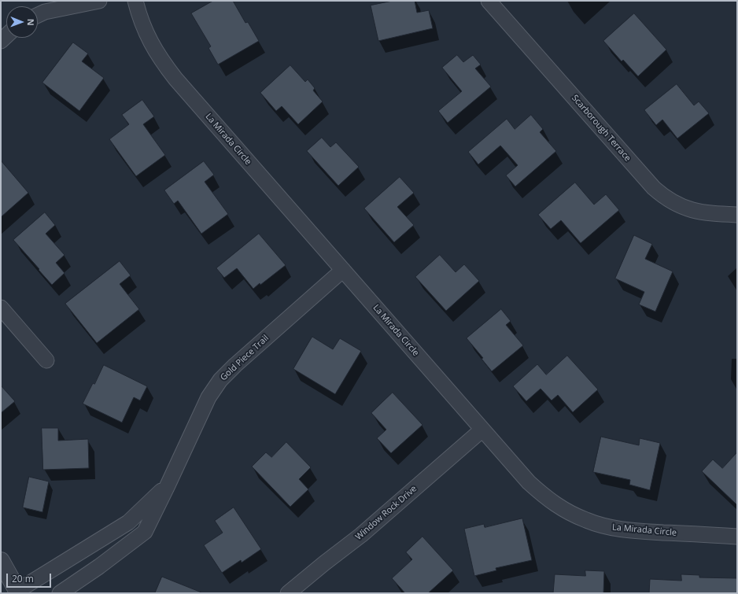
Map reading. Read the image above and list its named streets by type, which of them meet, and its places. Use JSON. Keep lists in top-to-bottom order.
{
  "streets": {
    "street": [
      "Scarborough Terrace",
      "La Mirada Circle",
      "Gold Piece Trail",
      "Window Rock Drive"
    ]
  },
  "crossings": [
    ["La Mirada Circle", "Gold Piece Trail"],
    ["La Mirada Circle", "Window Rock Drive"]
  ],
  "scale_bar": "20 m",
  "north": "right"
}
